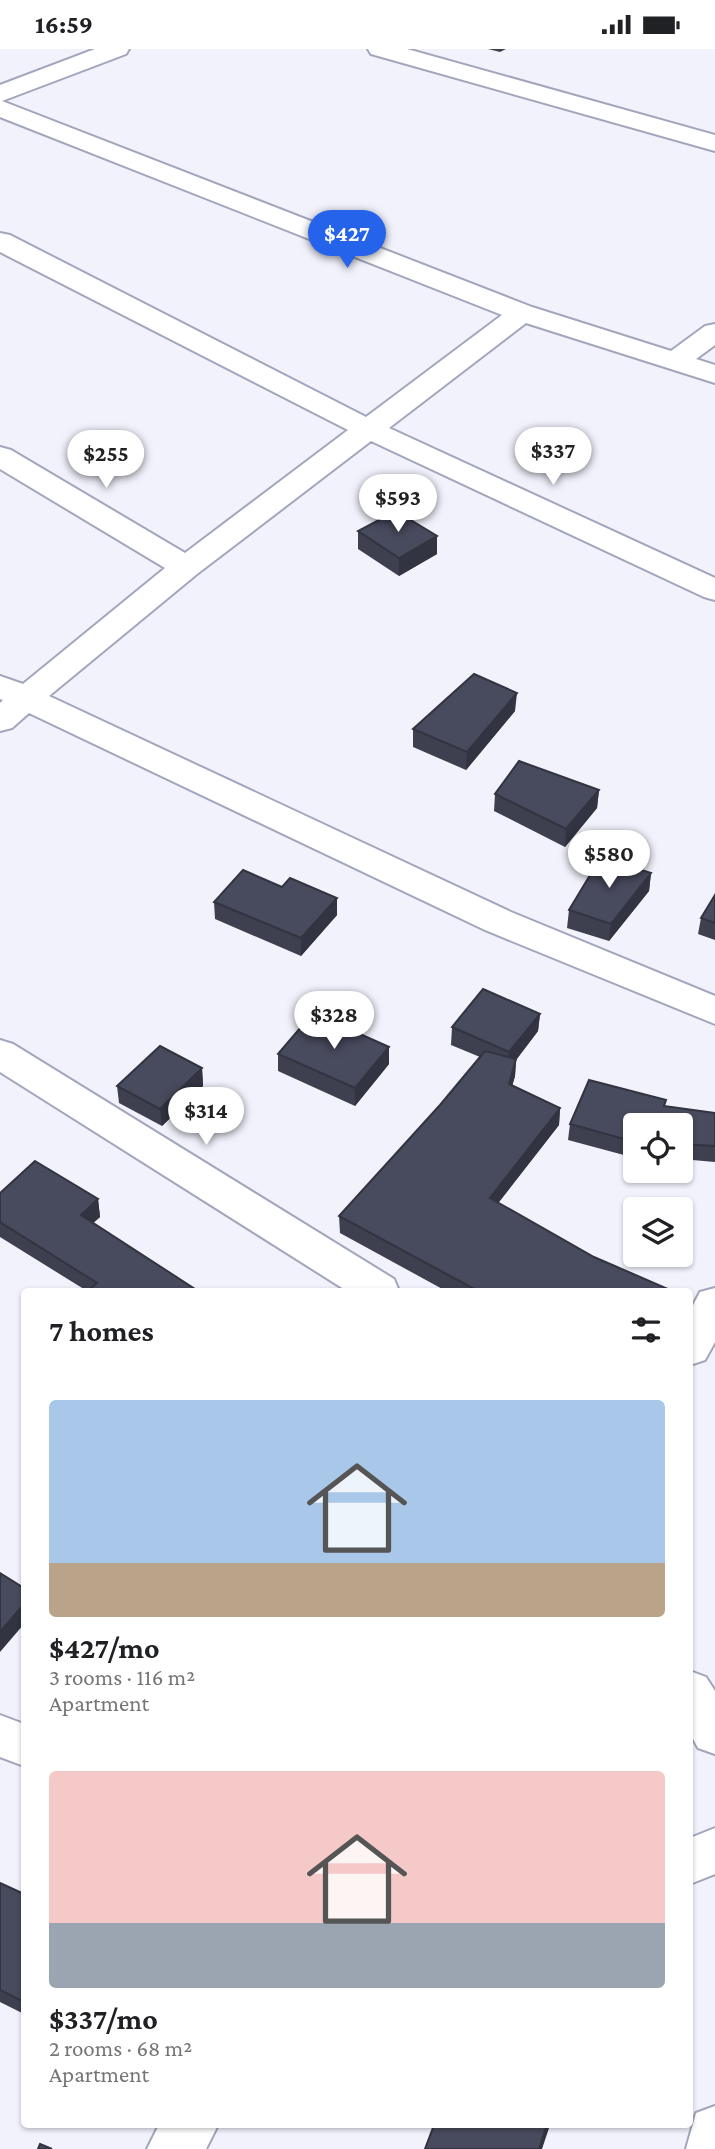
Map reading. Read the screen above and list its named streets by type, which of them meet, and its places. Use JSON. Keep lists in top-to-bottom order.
{
  "page": {
    "status": "16:59",
    "price": [
      "$427",
      "$337",
      "$255",
      "$593",
      "$580",
      "$328",
      "$314"
    ],
    "heading": "7 homes",
    "list": [
      {
        "name": "$427/mo",
        "note": "3 rooms · 116 m² · Apartment"
      },
      {
        "name": "$337/mo",
        "note": "2 rooms · 68 m² · Apartment"
      }
    ]
  }
}
